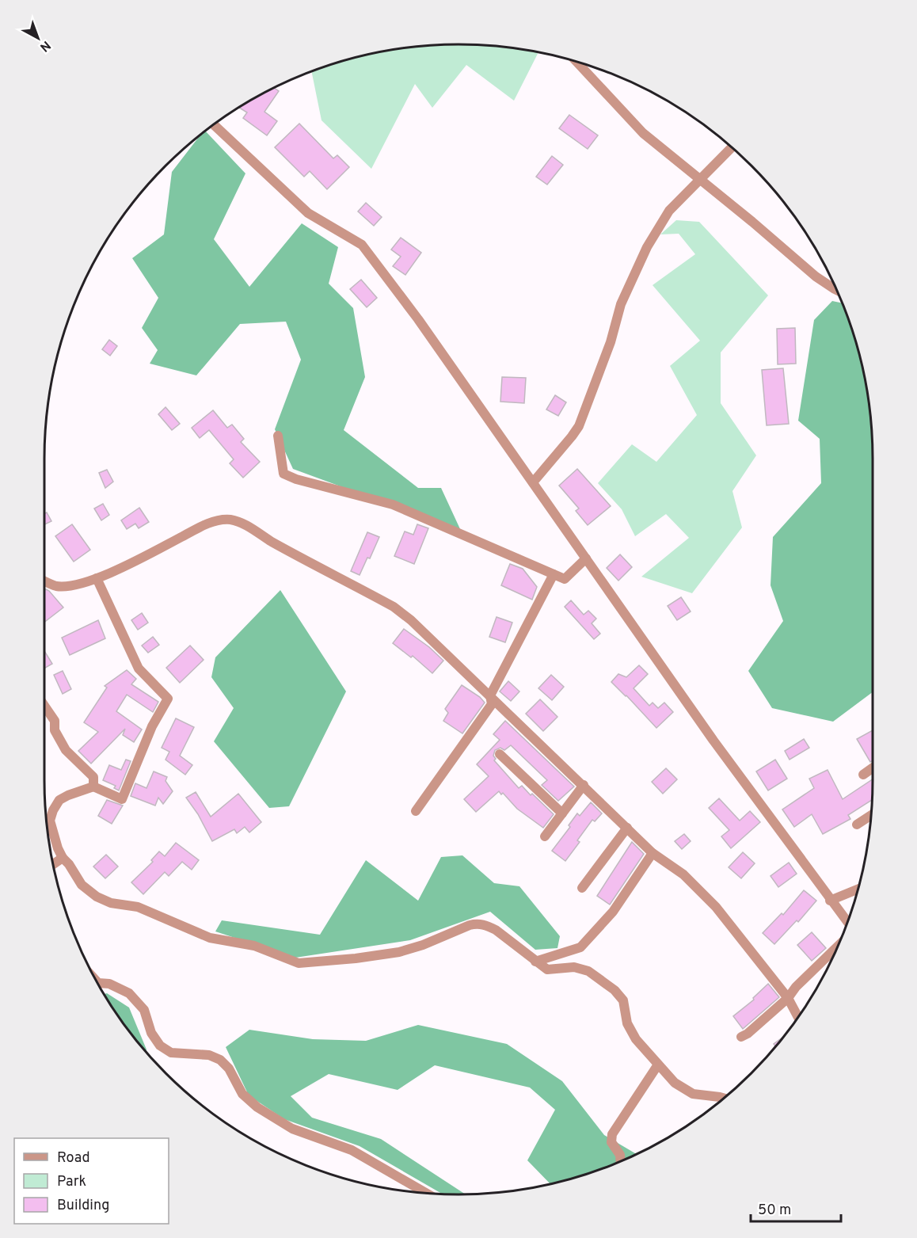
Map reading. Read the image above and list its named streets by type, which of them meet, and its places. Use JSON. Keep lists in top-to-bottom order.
{
  "legend": ["Road", "Park", "Building"],
  "scale_bar": "50 m",
  "north": "bottom right"
}
